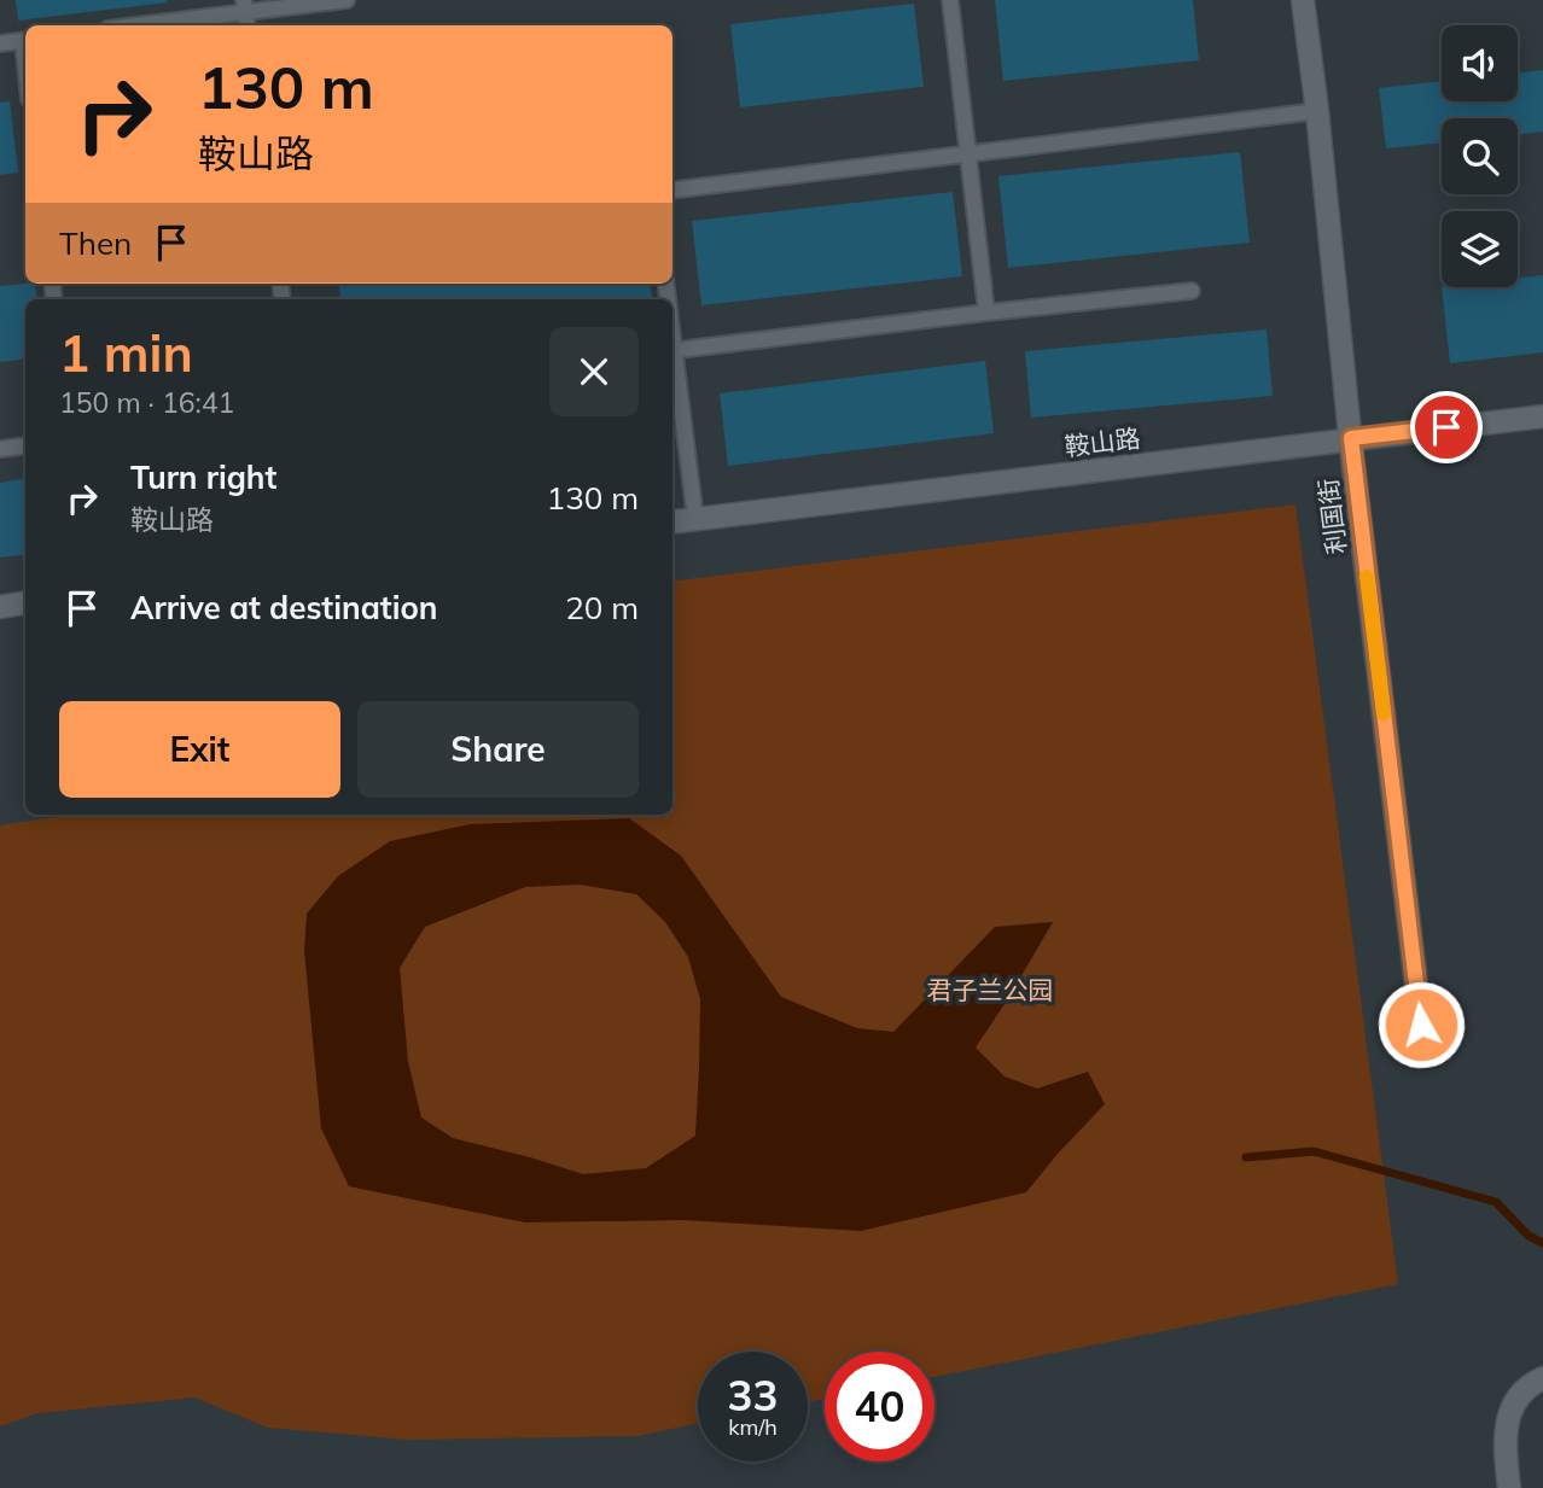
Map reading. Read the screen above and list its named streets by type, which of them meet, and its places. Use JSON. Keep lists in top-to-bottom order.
{
  "streets": {
    "street": ["鞍山路", "利国街"]
  },
  "crossings": [
    ["鞍山路", "利国街"]
  ],
  "parks": ["君子兰公园"],
  "page": {
    "turn": ["130 m", "鞍山路"],
    "then": "Then",
    "heading": ["1 min", "150 m · 16:41"],
    "list": [
      {
        "name": "Turn right",
        "note": "鞍山路",
        "value": "130 m"
      },
      {
        "name": "Arrive at destination",
        "value": "20 m"
      }
    ],
    "buttons": ["Exit", "Share"],
    "speed": "33 km/h",
    "limit": "40"
  }
}
